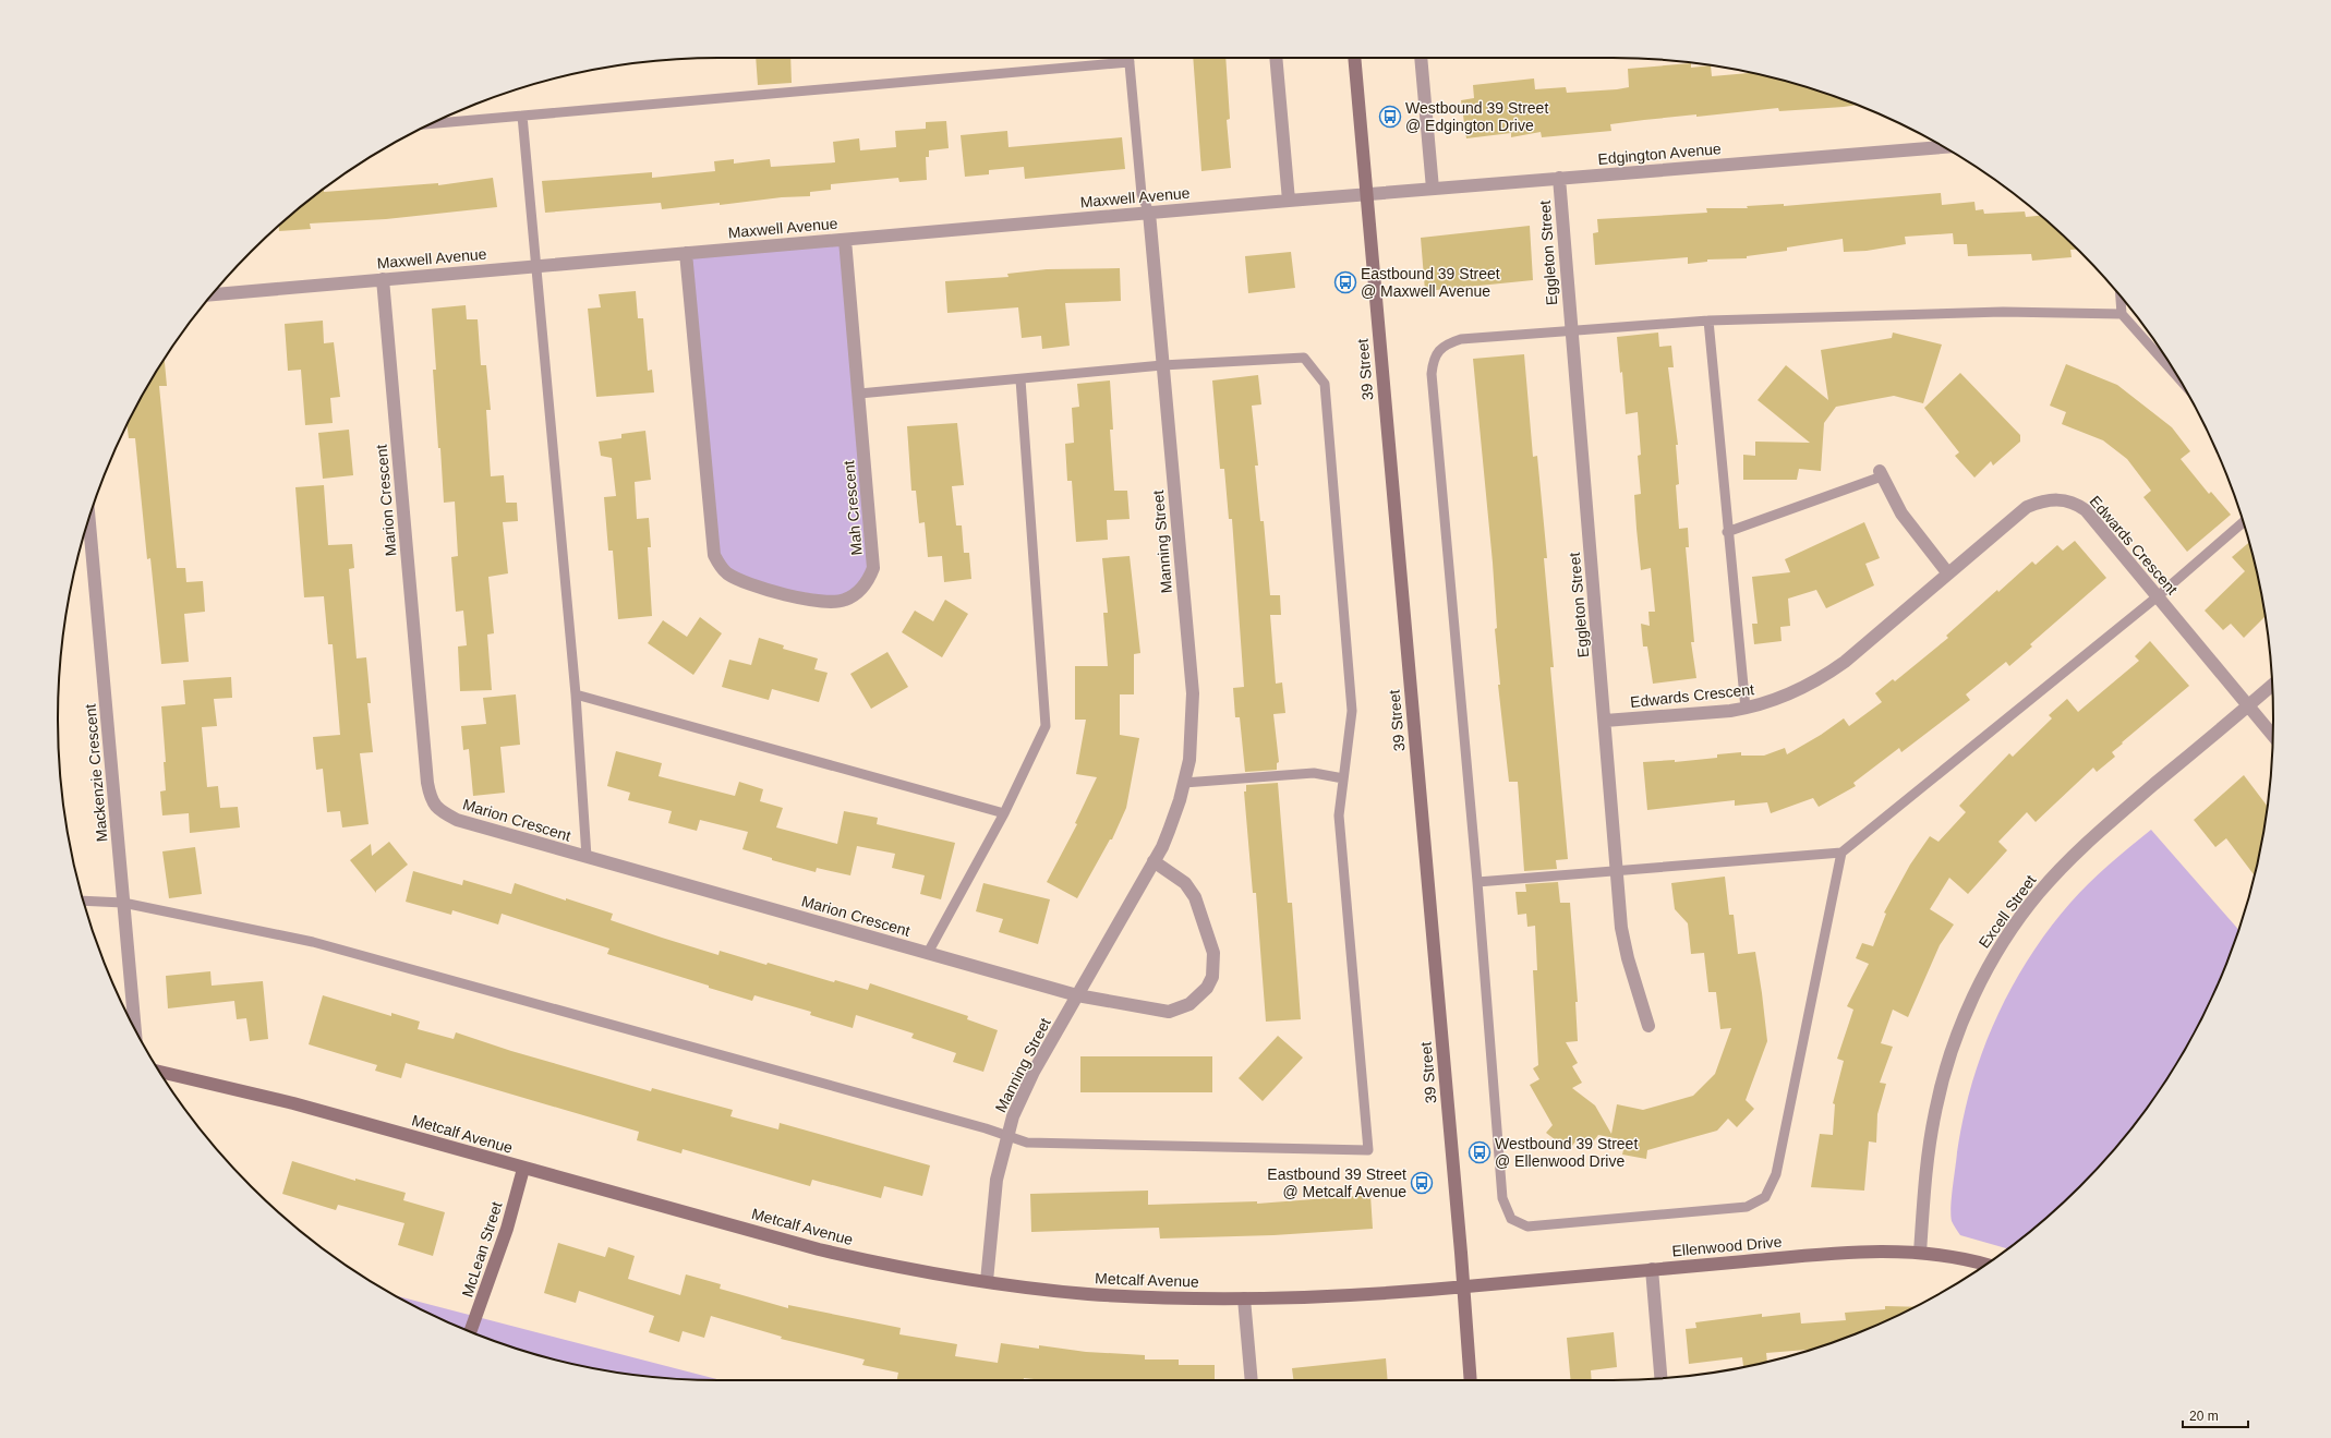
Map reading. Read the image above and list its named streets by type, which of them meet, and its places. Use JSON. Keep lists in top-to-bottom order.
{
  "streets": {
    "street": [
      "Edgington Avenue",
      "Maxwell Avenue",
      "Eggleton Street",
      "39 Street",
      "Marion Crescent",
      "Mah Crescent",
      "Manning Street",
      "Edwards Crescent",
      "Mackenzie Crescent",
      "Excell Street",
      "Metcalf Avenue",
      "Ellenwood Drive",
      "McLean Street"
    ]
  },
  "crossings": [
    ["Edgington Avenue", "Maxwell Avenue"],
    ["Edgington Avenue", "Eggleton Street"],
    ["Edgington Avenue", "39 Street"],
    ["Maxwell Avenue", "39 Street"],
    ["Maxwell Avenue", "Marion Crescent"],
    ["Maxwell Avenue", "Mah Crescent"],
    ["Maxwell Avenue", "Manning Street"],
    ["Eggleton Street", "Edwards Crescent"],
    ["39 Street", "Metcalf Avenue"],
    ["39 Street", "Ellenwood Drive"],
    ["Marion Crescent", "Manning Street"],
    ["Manning Street", "Metcalf Avenue"],
    ["Edwards Crescent", "Excell Street"],
    ["Excell Street", "Ellenwood Drive"],
    ["Metcalf Avenue", "Ellenwood Drive"],
    ["Metcalf Avenue", "McLean Street"]
  ],
  "places": {
    "bus stop": [
      "Westbound 39 Street @ Edgington Drive",
      "Eastbound 39 Street @ Maxwell Avenue",
      "Westbound 39 Street @ Ellenwood Drive",
      "Eastbound 39 Street @ Metcalf Avenue"
    ]
  },
  "scale_bar": "20 m"
}
